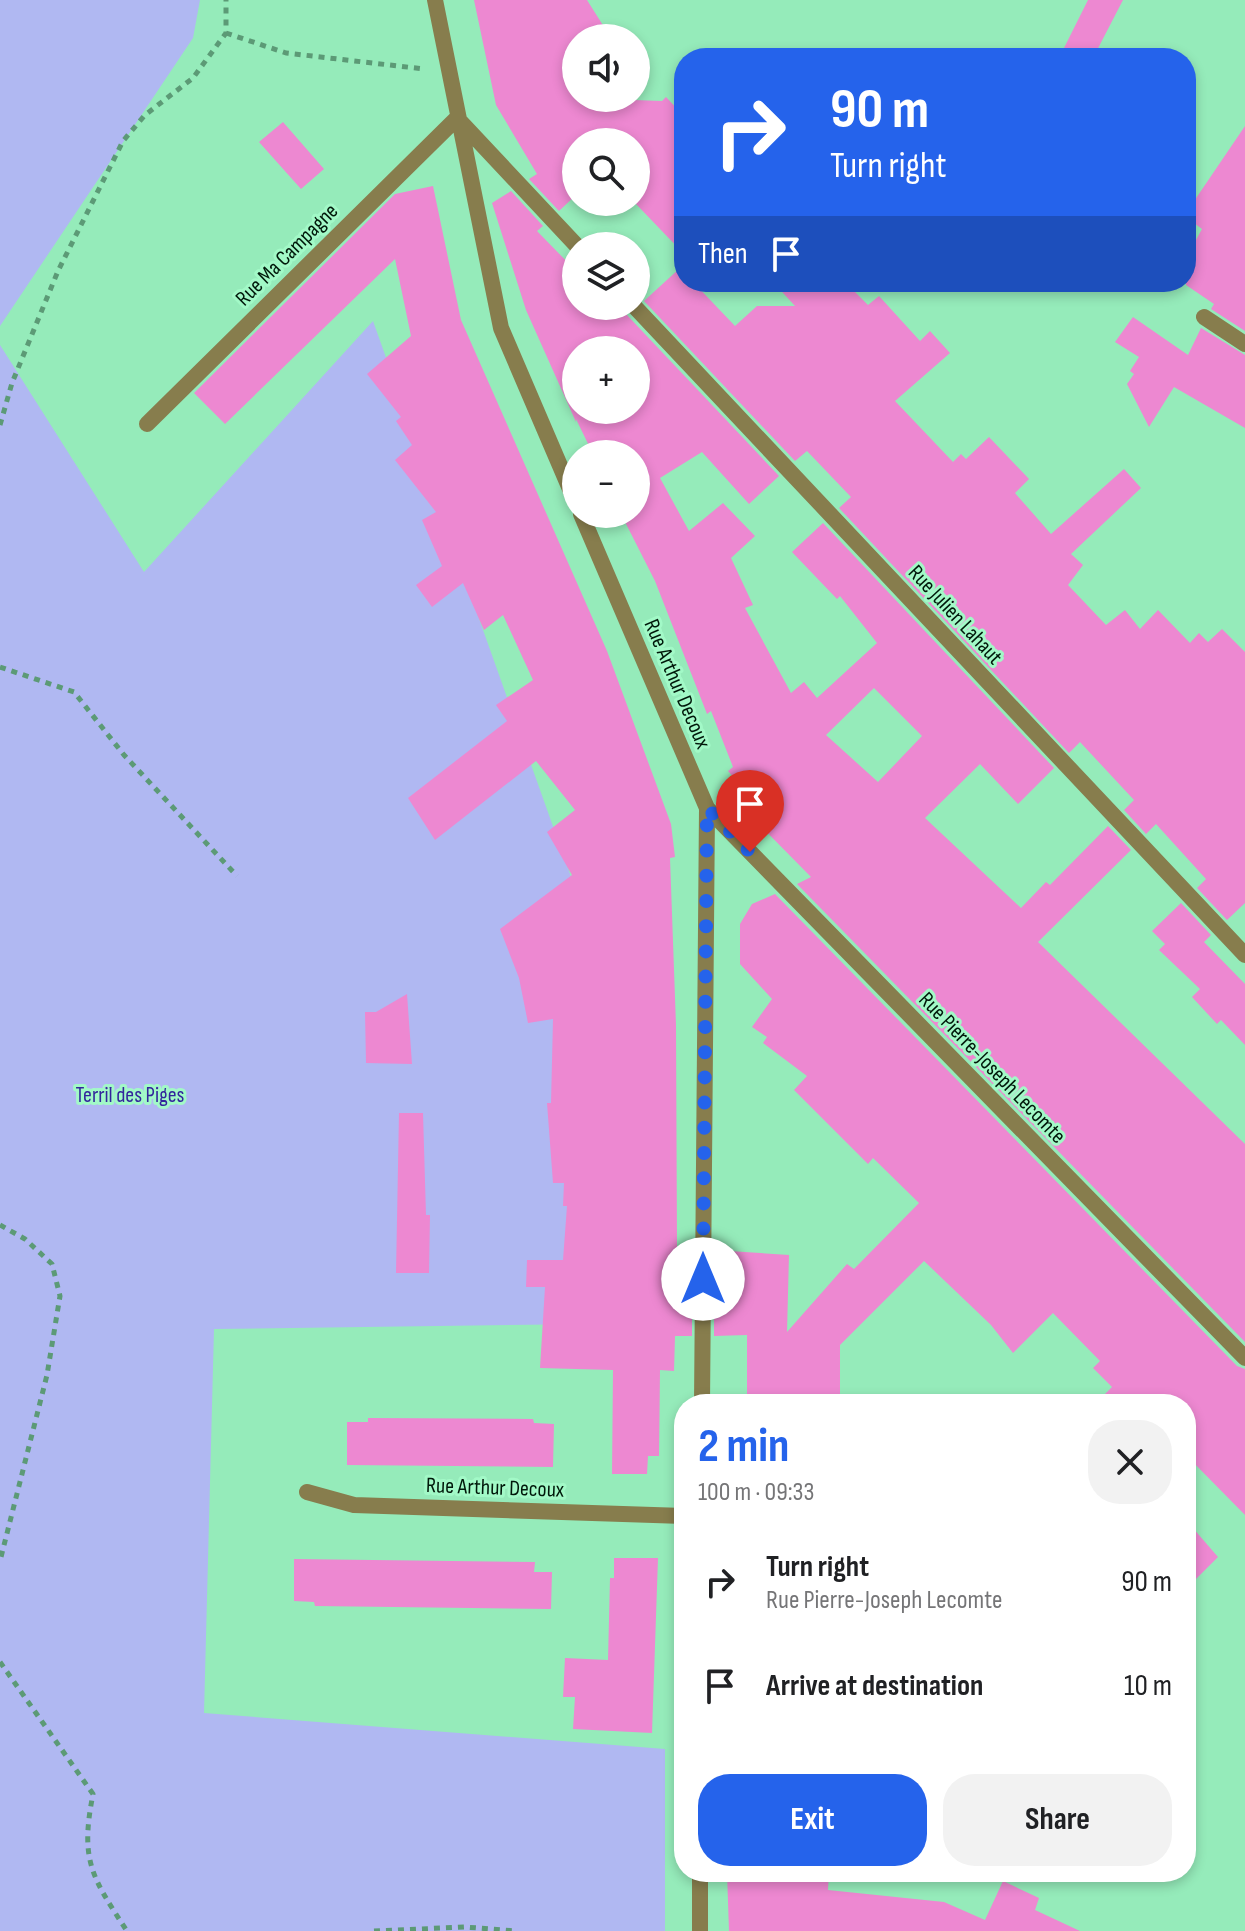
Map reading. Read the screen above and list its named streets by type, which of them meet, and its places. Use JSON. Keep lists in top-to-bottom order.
{
  "streets": {
    "street": [
      "Rue Ma Campagne",
      "Rue Julien Lahaut",
      "Rue Arthur Decoux",
      "Rue Pierre-Joseph Lecomte"
    ]
  },
  "crossings": [
    ["Rue Arthur Decoux", "Rue Pierre-Joseph Lecomte"]
  ],
  "parks": ["Terril des Piges"],
  "page": {
    "map_buttons": ["+", "−"],
    "turn": ["90 m", "Turn right"],
    "then": "Then",
    "heading": ["2 min", "100 m · 09:33"],
    "list": [
      {
        "name": "Turn right",
        "note": "Rue Pierre-Joseph Lecomte",
        "value": "90 m"
      },
      {
        "name": "Arrive at destination",
        "value": "10 m"
      }
    ],
    "buttons": ["Exit", "Share"]
  }
}
